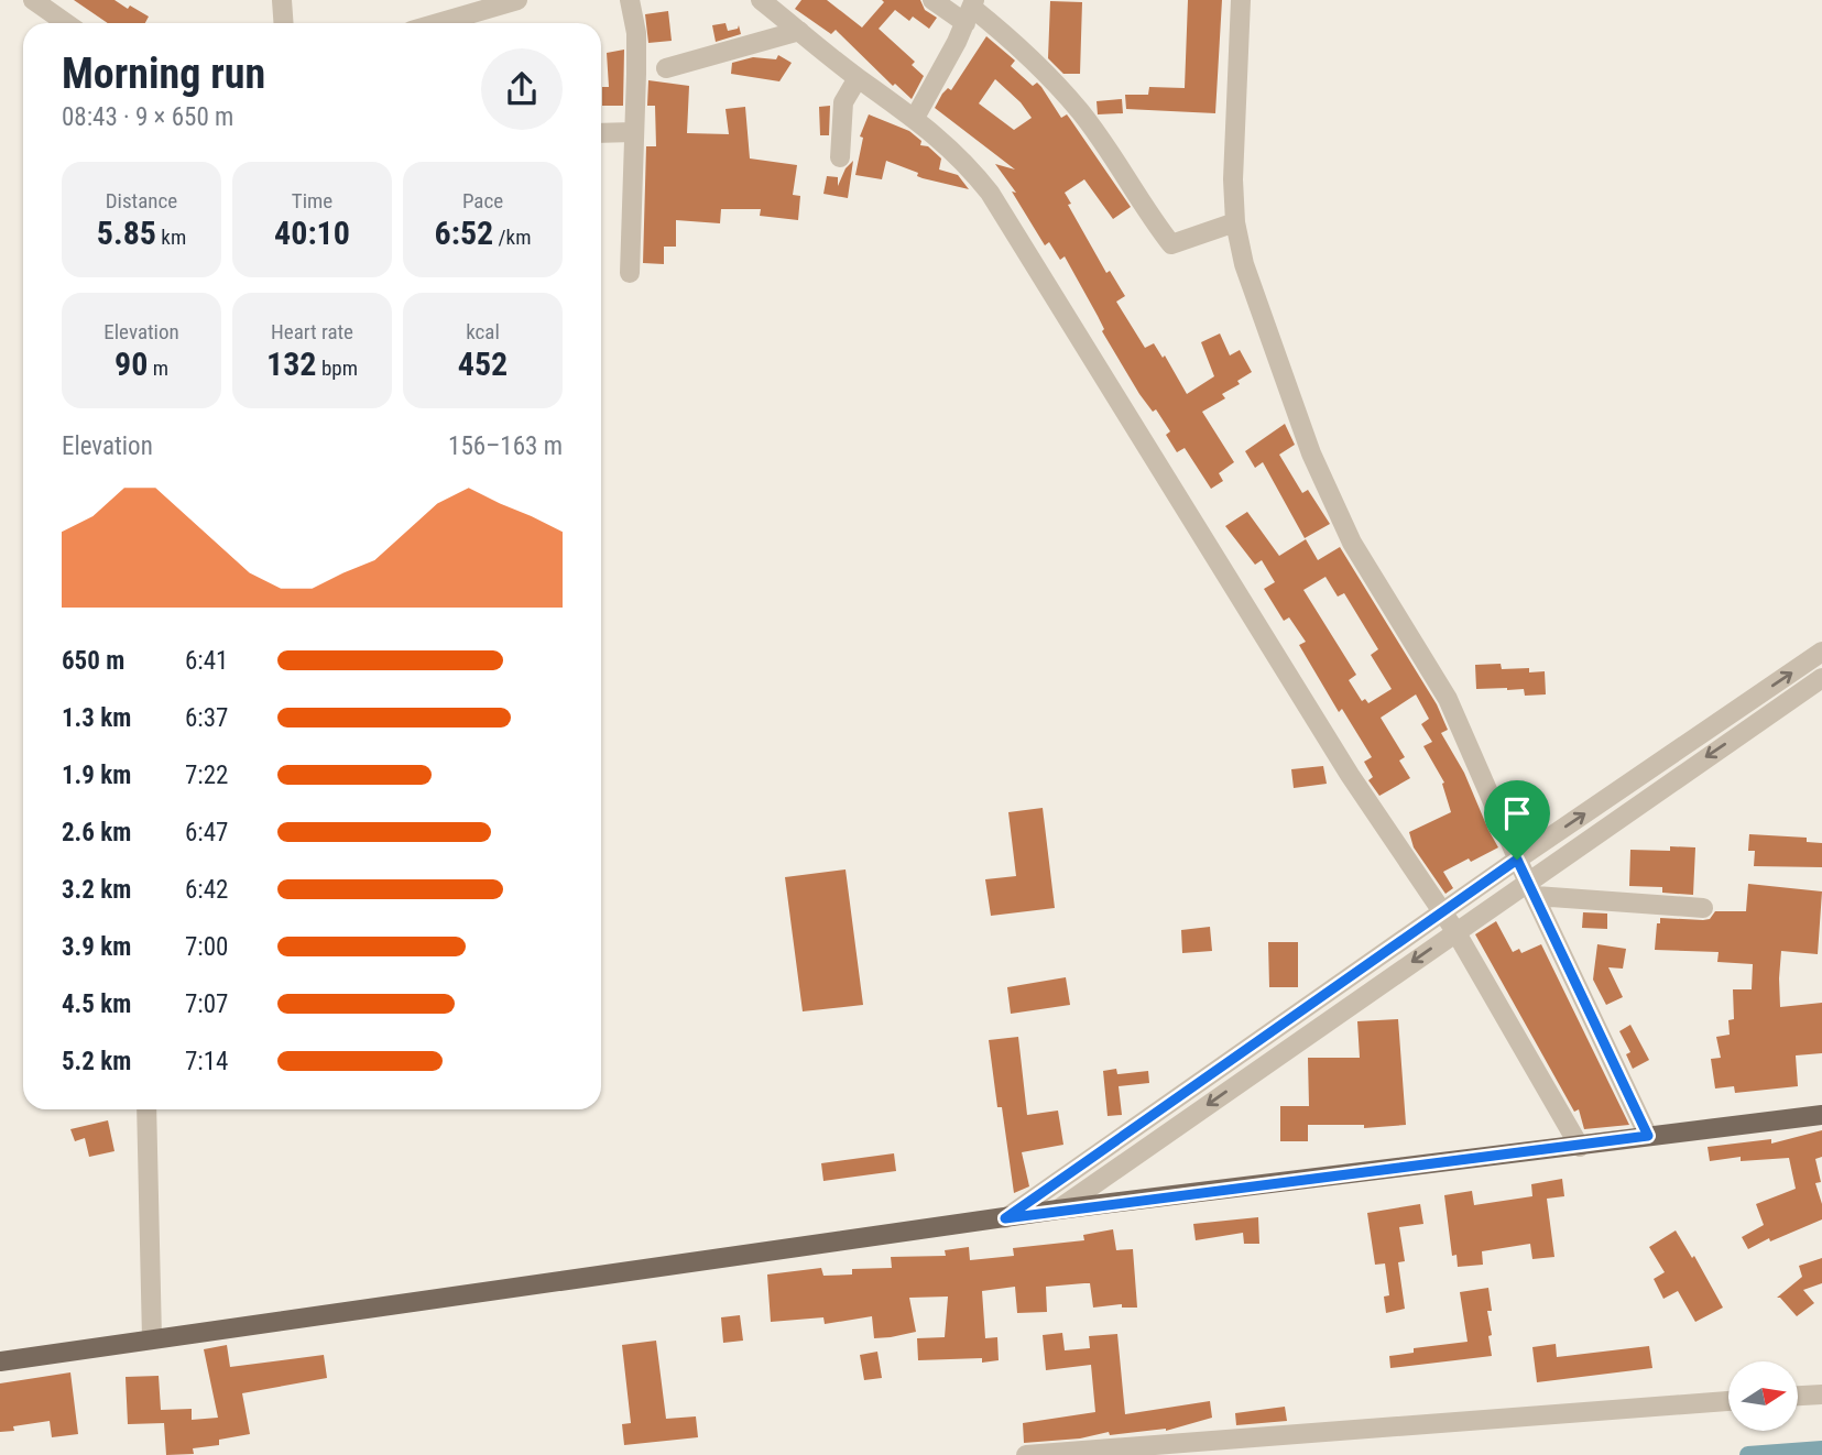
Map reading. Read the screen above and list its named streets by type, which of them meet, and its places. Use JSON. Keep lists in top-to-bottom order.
{
  "north": "right",
  "page": {
    "heading": ["Morning run", "08:43 · 9 × 650 m"],
    "stats": [
      ["Distance", "5.85 km"],
      ["Time", "40:10"],
      ["Pace", "6:52 /km"],
      ["Elevation", "90 m"],
      ["Heart rate", "132 bpm"],
      ["kcal", "452"]
    ],
    "chart": ["Elevation", "156–163 m"],
    "list": [
      {
        "name": "650 m",
        "note": "6:41"
      },
      {
        "name": "1.3 km",
        "note": "6:37"
      },
      {
        "name": "1.9 km",
        "note": "7:22"
      },
      {
        "name": "2.6 km",
        "note": "6:47"
      },
      {
        "name": "3.2 km",
        "note": "6:42"
      },
      {
        "name": "3.9 km",
        "note": "7:00"
      },
      {
        "name": "4.5 km",
        "note": "7:07"
      },
      {
        "name": "5.2 km",
        "note": "7:14"
      }
    ]
  }
}
